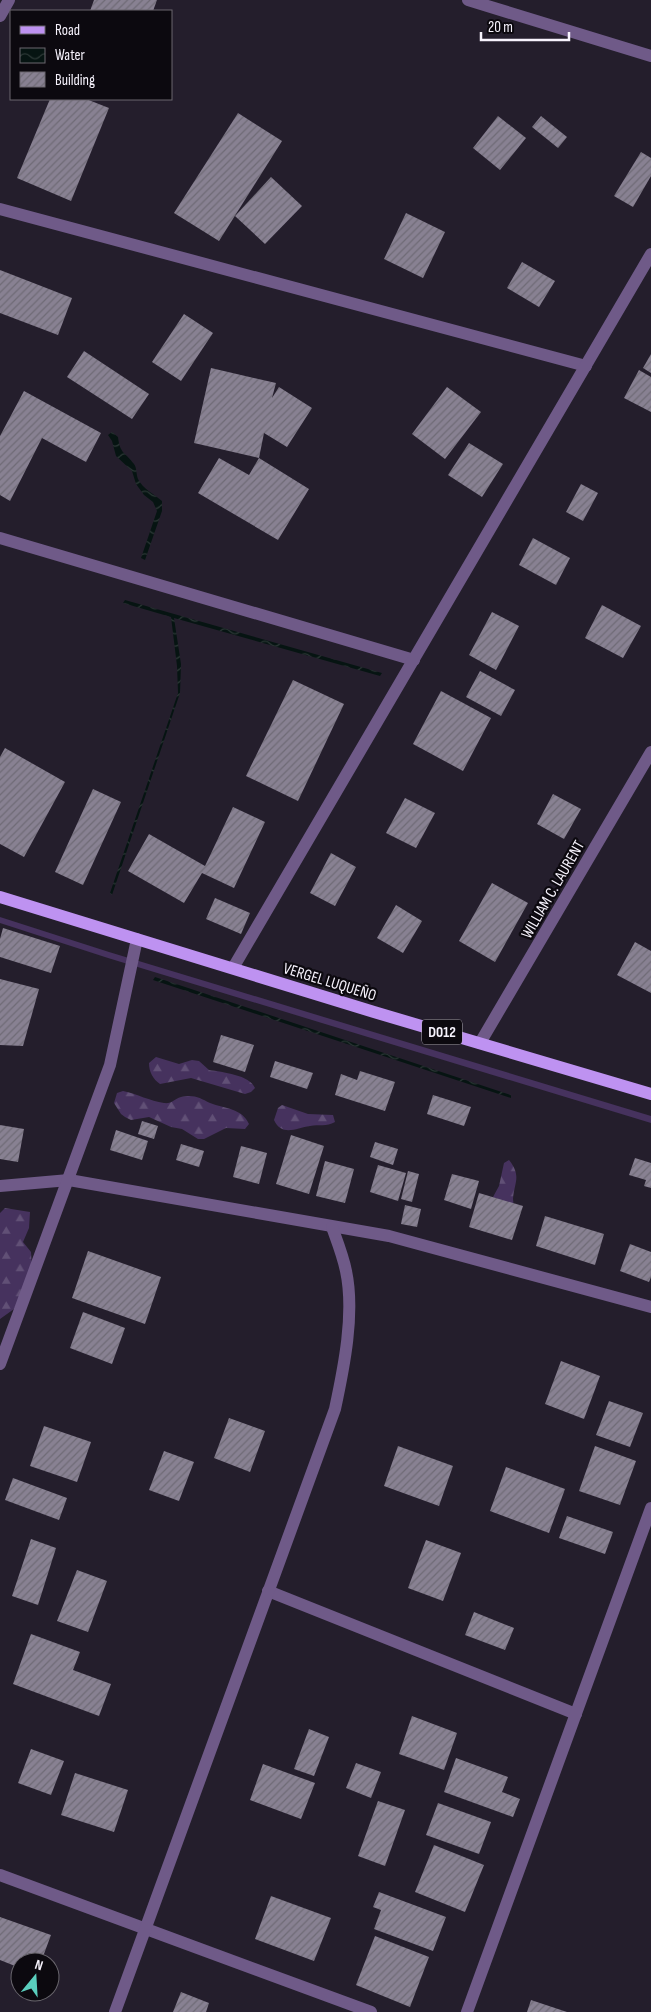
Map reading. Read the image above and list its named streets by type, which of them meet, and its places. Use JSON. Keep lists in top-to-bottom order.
{
  "streets": {
    "main road": ["VERGEL LUQUEÑO", "D012"],
    "street": ["WILLIAM C. LAURENT"]
  },
  "crossings": [
    ["WILLIAM C. LAURENT", "VERGEL LUQUEÑO"]
  ],
  "legend": ["Road", "Water", "Building"],
  "scale_bar": "20 m",
  "north": "top"
}
